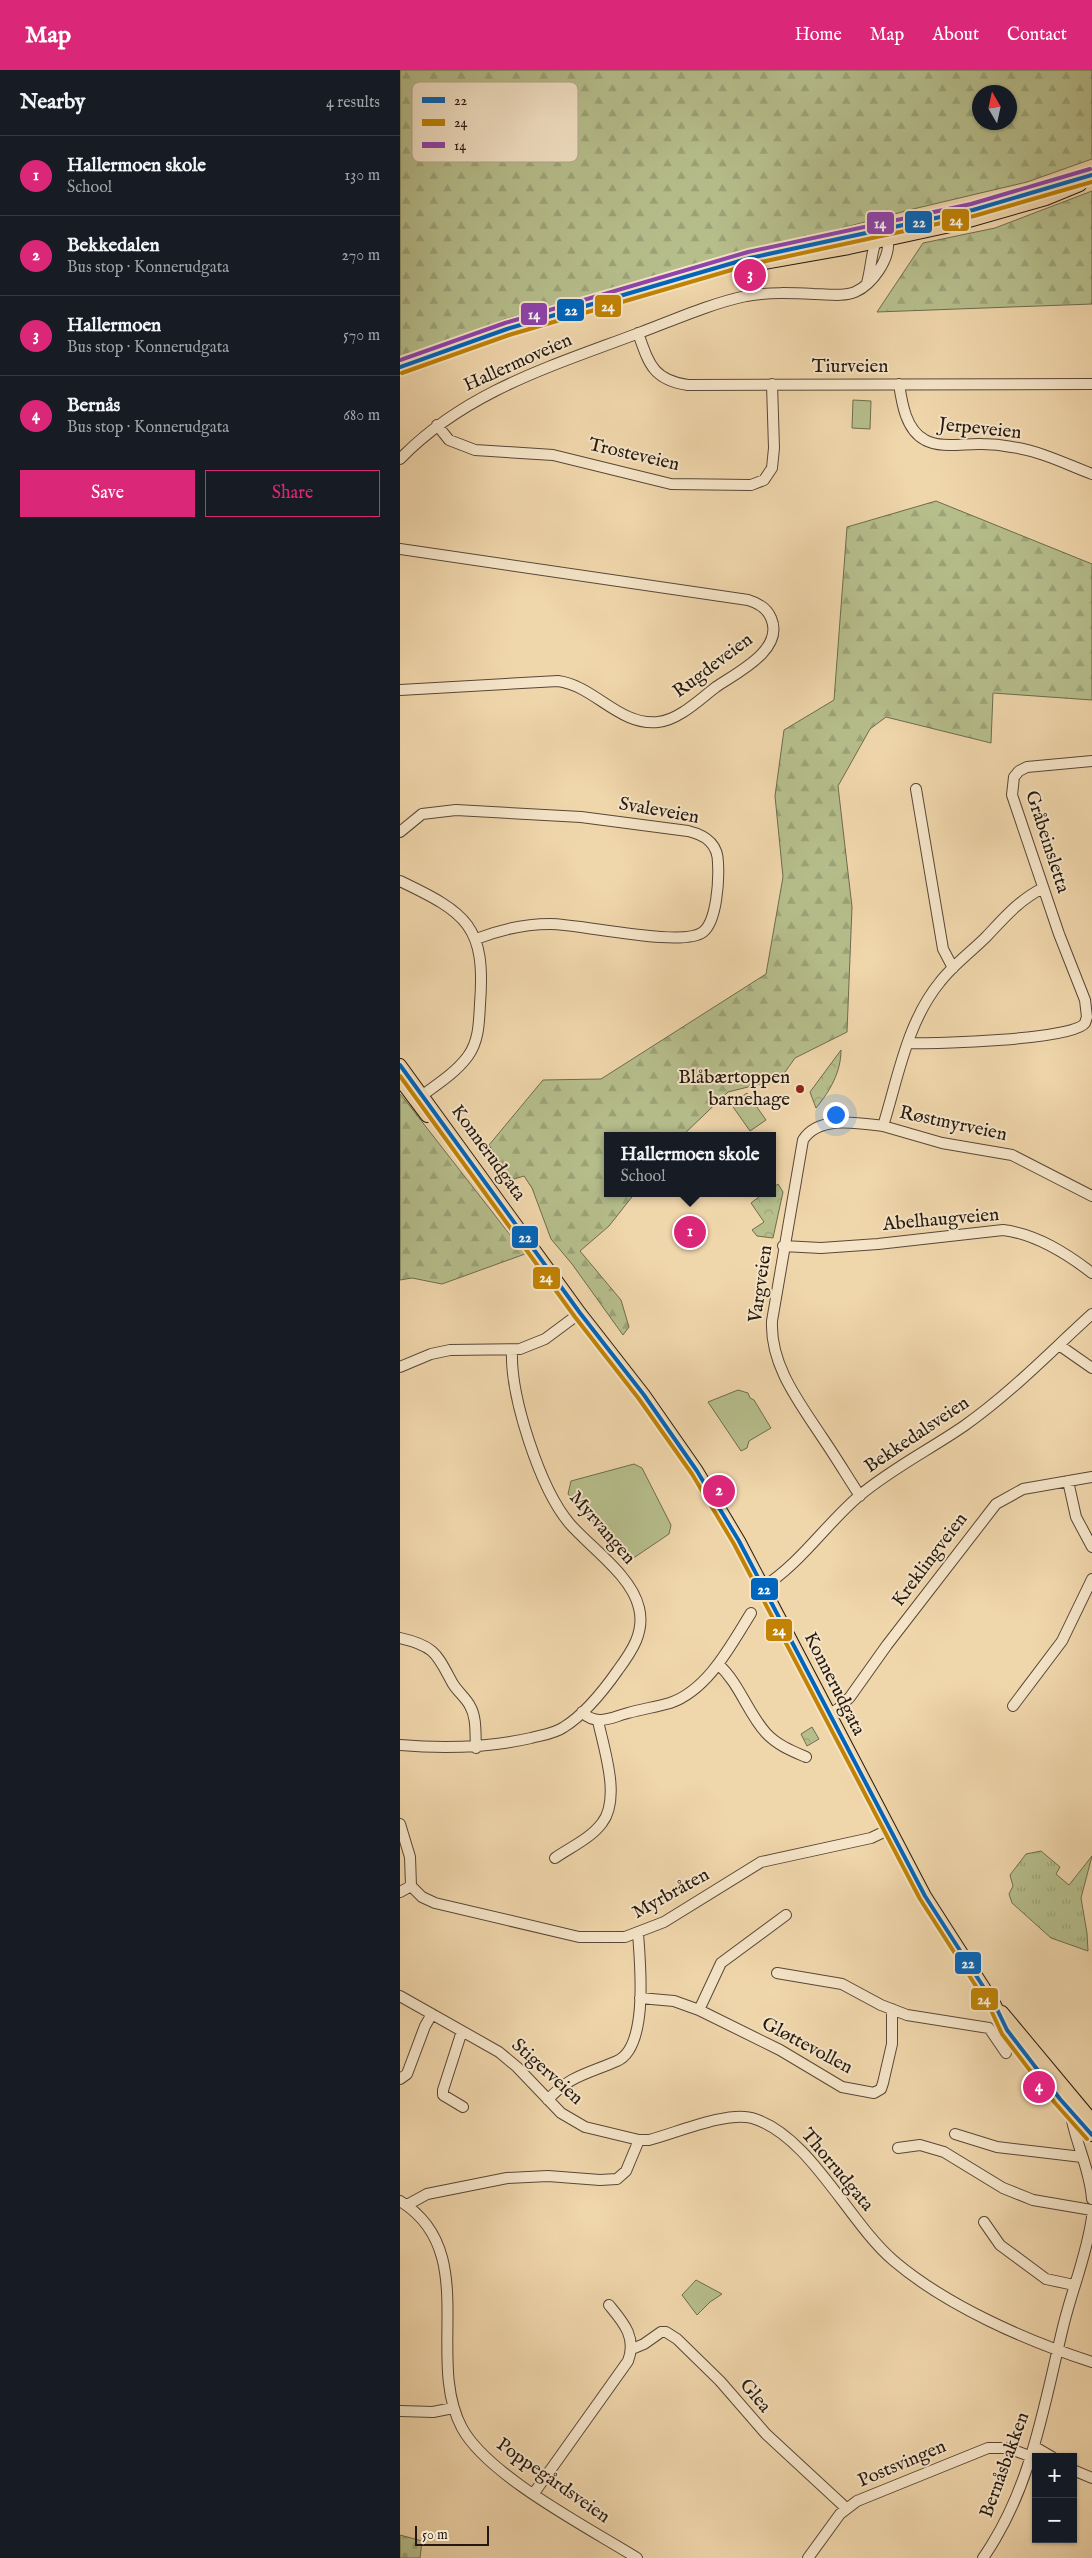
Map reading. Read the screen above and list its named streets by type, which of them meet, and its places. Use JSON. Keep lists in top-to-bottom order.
{
  "streets": {
    "main road": ["Konnerudgata"],
    "street": [
      "Hallermoveien",
      "Tiurveien",
      "Jerpeveien",
      "Trosteveien",
      "Rugdeveien",
      "Svaleveien",
      "Gråbeinsletta",
      "Røstmyrveien",
      "Abelhaugveien",
      "Vargveien",
      "Bekkedalsveien",
      "Myrvangen",
      "Kreklingveien",
      "Myrbråten",
      "Gløttevollen",
      "Stigerveien",
      "Thorrudgata",
      "Glea",
      "Postsvingen",
      "Bernåsbakken",
      "Poppegårdsveien"
    ]
  },
  "crossings": [
    ["Hallermoveien", "Tiurveien"],
    ["Hallermoveien", "Trosteveien"],
    ["Tiurveien", "Jerpeveien"],
    ["Tiurveien", "Trosteveien"],
    ["Gråbeinsletta", "Røstmyrveien"],
    ["Røstmyrveien", "Vargveien"],
    ["Konnerudgata", "Bekkedalsveien"],
    ["Konnerudgata", "Kreklingveien"],
    ["Konnerudgata", "Myrbråten"],
    ["Abelhaugveien", "Vargveien"],
    ["Vargveien", "Bekkedalsveien"],
    ["Stigerveien", "Thorrudgata"],
    ["Thorrudgata", "Bernåsbakken"],
    ["Glea", "Postsvingen"],
    ["Postsvingen", "Bernåsbakken"]
  ],
  "places": ["Blåbærtoppen barnehage"],
  "lines": ["transit line 14", "transit line 22", "transit line 24"],
  "legend": ["22", "24", "14"],
  "scale_bar": "50 m",
  "north": "top",
  "page": {
    "header": "Map",
    "nav": [
      "Home",
      "Map",
      "About",
      "Contact"
    ],
    "heading": ["Nearby", "4 results"],
    "list": [
      {
        "mark": "1",
        "name": "Hallermoen skole",
        "note": "School",
        "value": "130 m"
      },
      {
        "mark": "2",
        "name": "Bekkedalen",
        "note": "Bus stop · Konnerudgata",
        "value": "270 m"
      },
      {
        "mark": "3",
        "name": "Hallermoen",
        "note": "Bus stop · Konnerudgata",
        "value": "570 m"
      },
      {
        "mark": "4",
        "name": "Bernås",
        "note": "Bus stop · Konnerudgata",
        "value": "680 m"
      }
    ],
    "pins": [
      "3",
      "1",
      "2",
      "4"
    ],
    "buttons": ["Save", "Share"],
    "popup": ["Hallermoen skole", "School"],
    "map_buttons": ["+", "−"],
    "scale": "50 m"
  }
}
